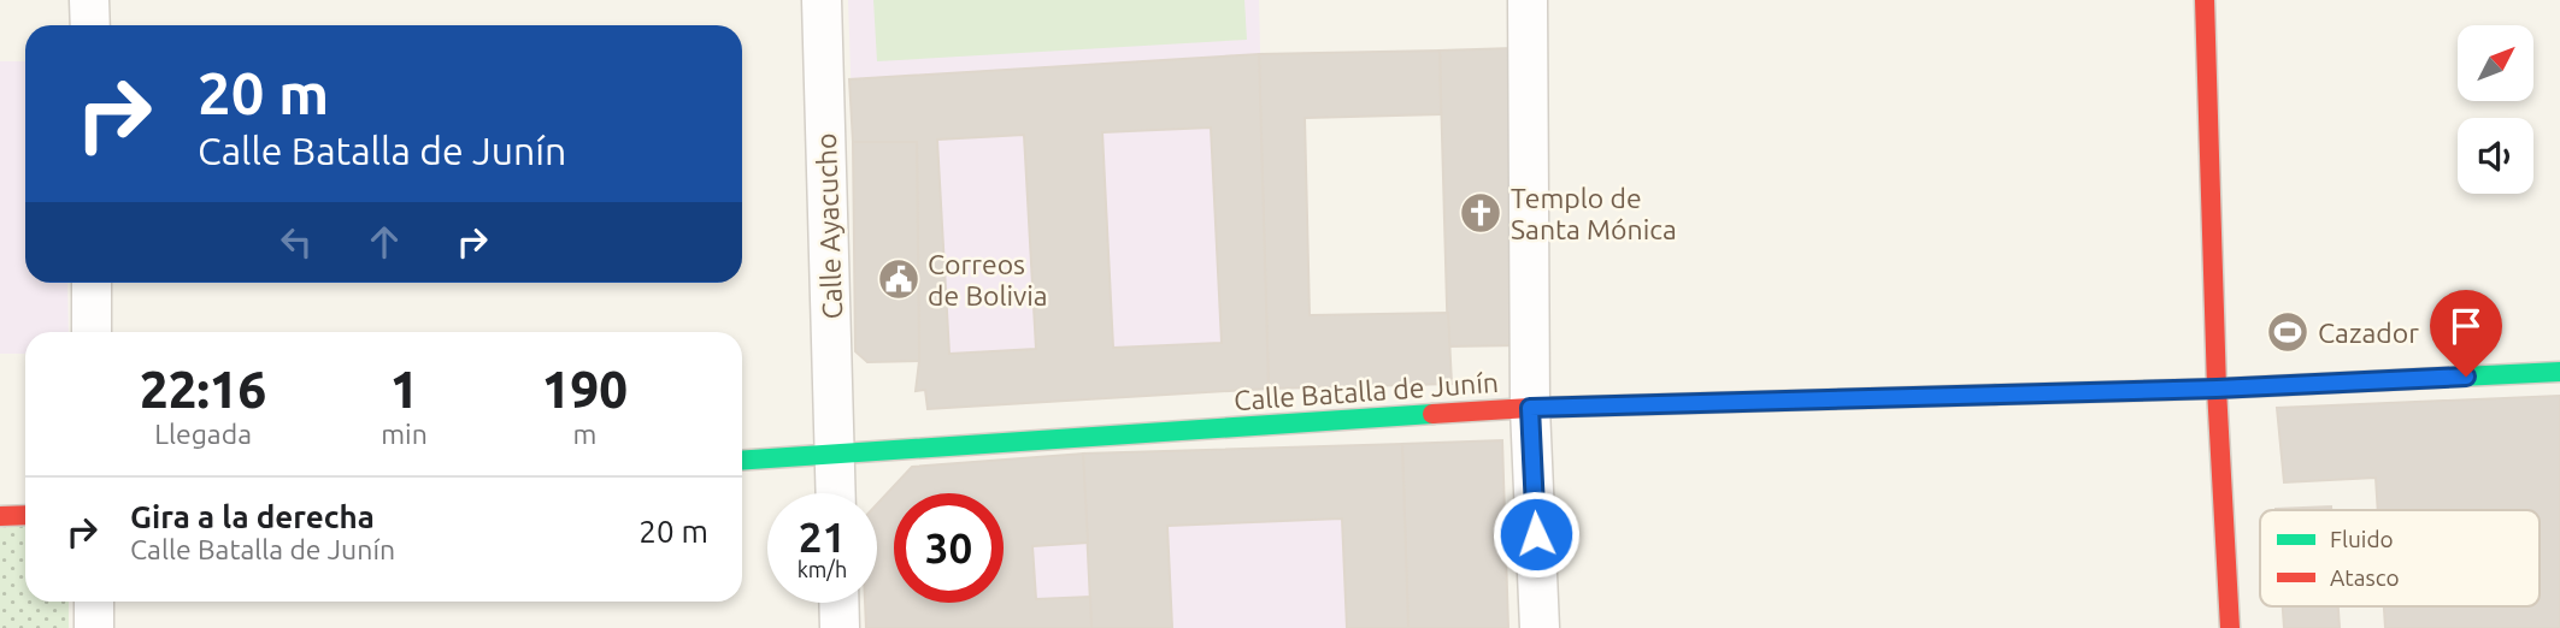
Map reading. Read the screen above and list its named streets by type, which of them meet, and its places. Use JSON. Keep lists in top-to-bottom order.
{
  "streets": {
    "main road": ["Calle Batalla de Junín"],
    "street": ["Calle Ayacucho"]
  },
  "crossings": [
    ["Calle Ayacucho", "Calle Batalla de Junín"]
  ],
  "places": {
    "church": ["Templo de Santa Mónica"],
    "public building": ["Correos de Bolivia"],
    "sports": ["Cazador"]
  },
  "legend": ["Fluido", "Atasco"],
  "north": "top right",
  "page": {
    "turn": ["20 m", "Calle Batalla de Junín"],
    "eta": [
      "22:16",
      "Llegada",
      "1",
      "min",
      "190",
      "m"
    ],
    "list": [
      {
        "name": "Gira a la derecha",
        "note": "Calle Batalla de Junín",
        "value": "20 m"
      }
    ],
    "speed": "21 km/h",
    "limit": "30"
  }
}
